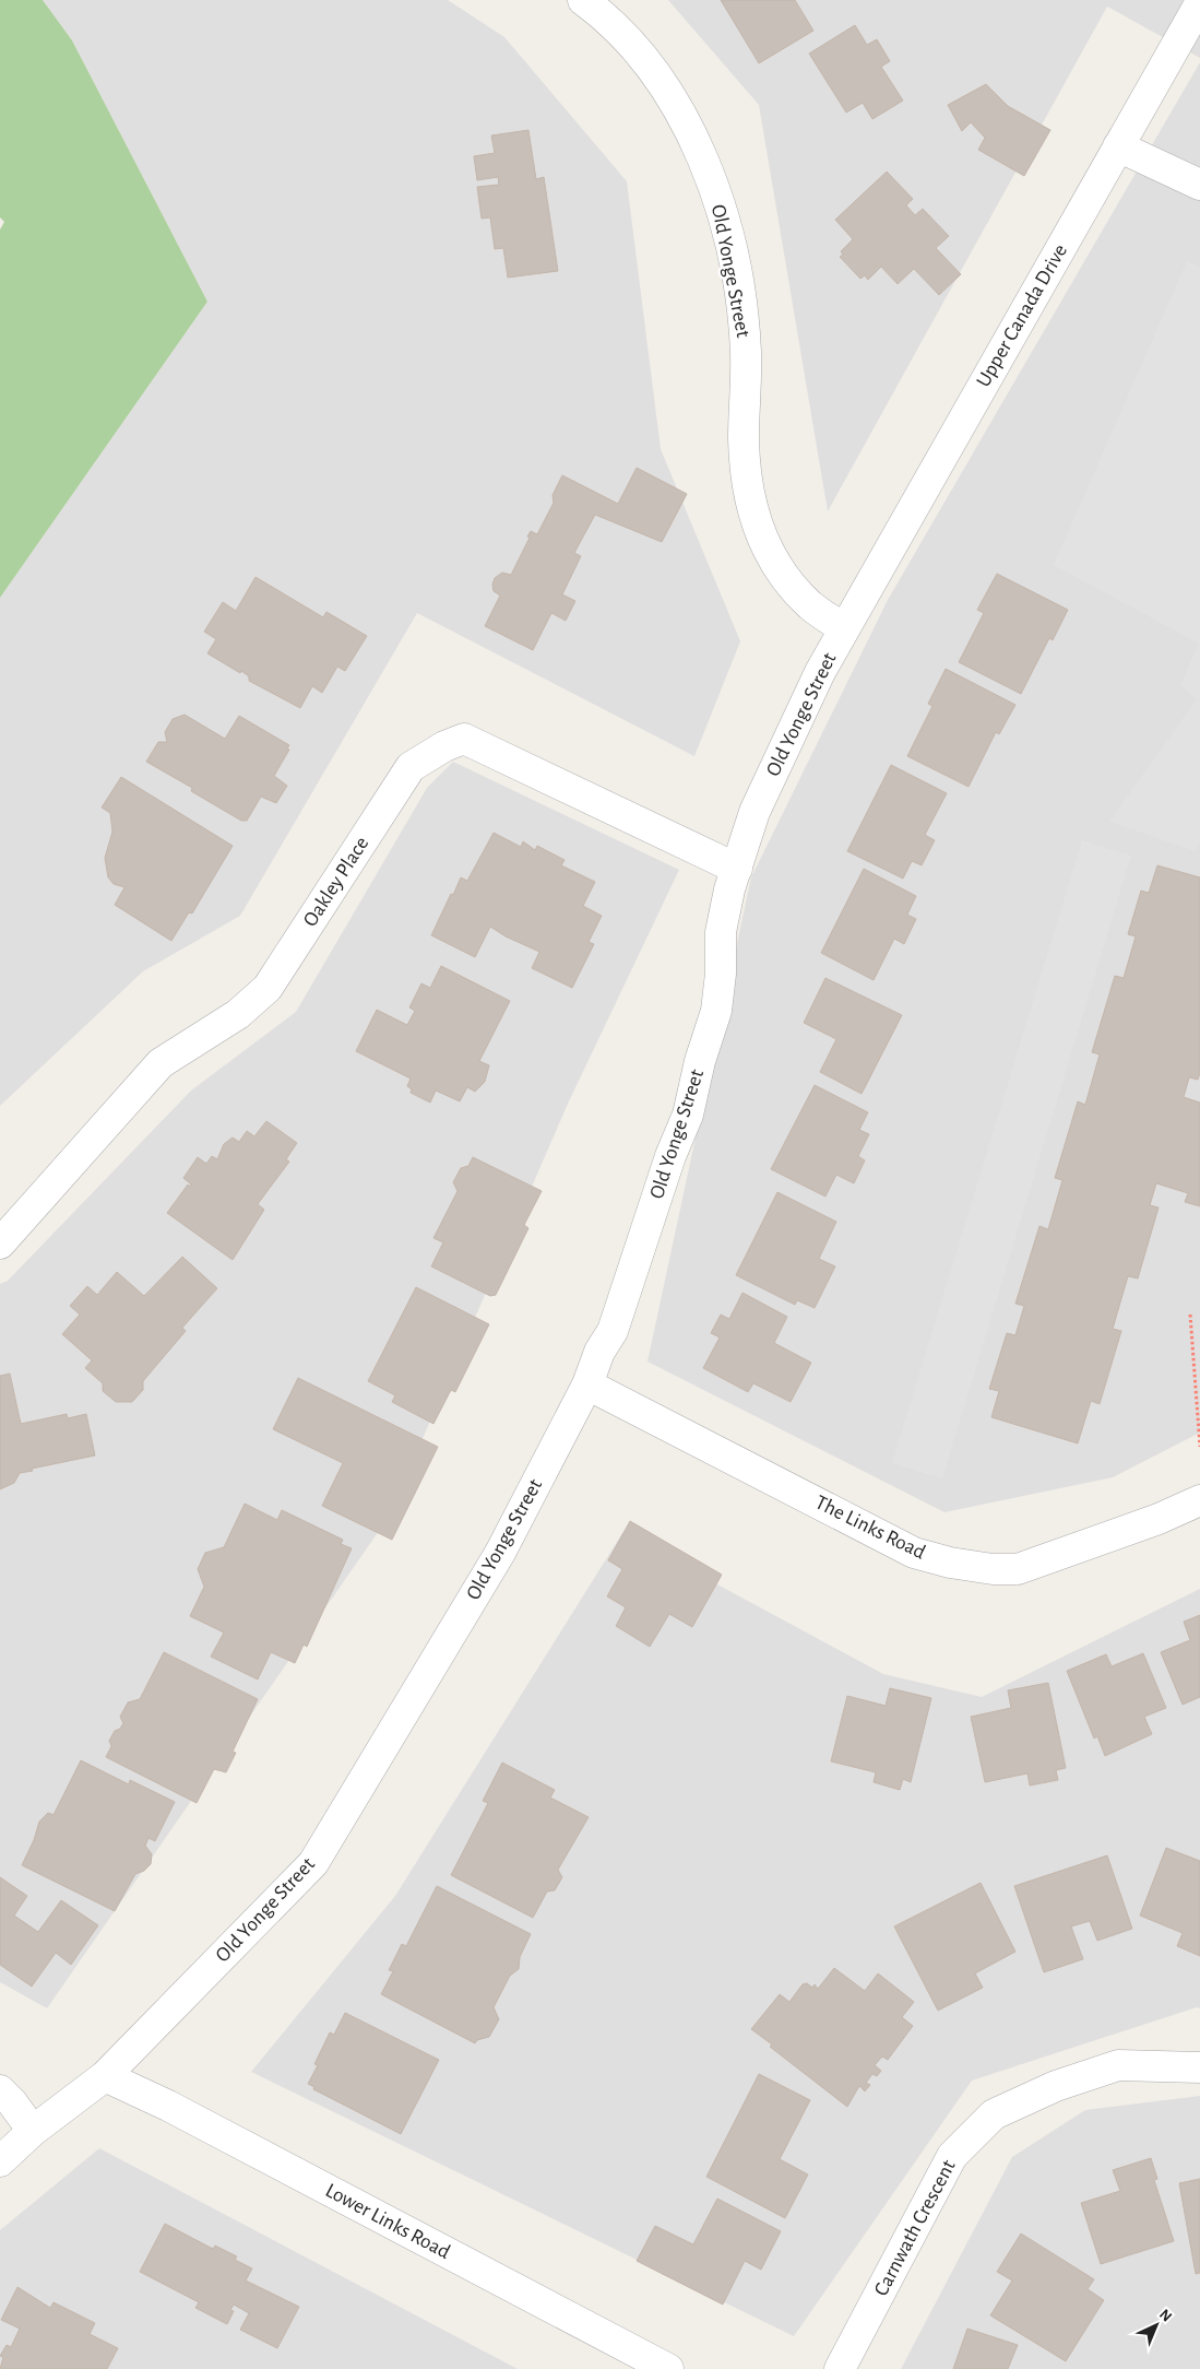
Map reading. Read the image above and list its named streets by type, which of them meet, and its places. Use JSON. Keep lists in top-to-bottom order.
{
  "streets": {
    "street": [
      "Old Yonge Street",
      "Upper Canada Drive",
      "Oakley Place",
      "The Links Road",
      "Lower Links Road",
      "Carnwath Crescent"
    ]
  },
  "crossings": [
    ["Old Yonge Street", "Upper Canada Drive"],
    ["Old Yonge Street", "Oakley Place"],
    ["Old Yonge Street", "The Links Road"],
    ["Old Yonge Street", "Lower Links Road"]
  ],
  "north": "top right"
}
